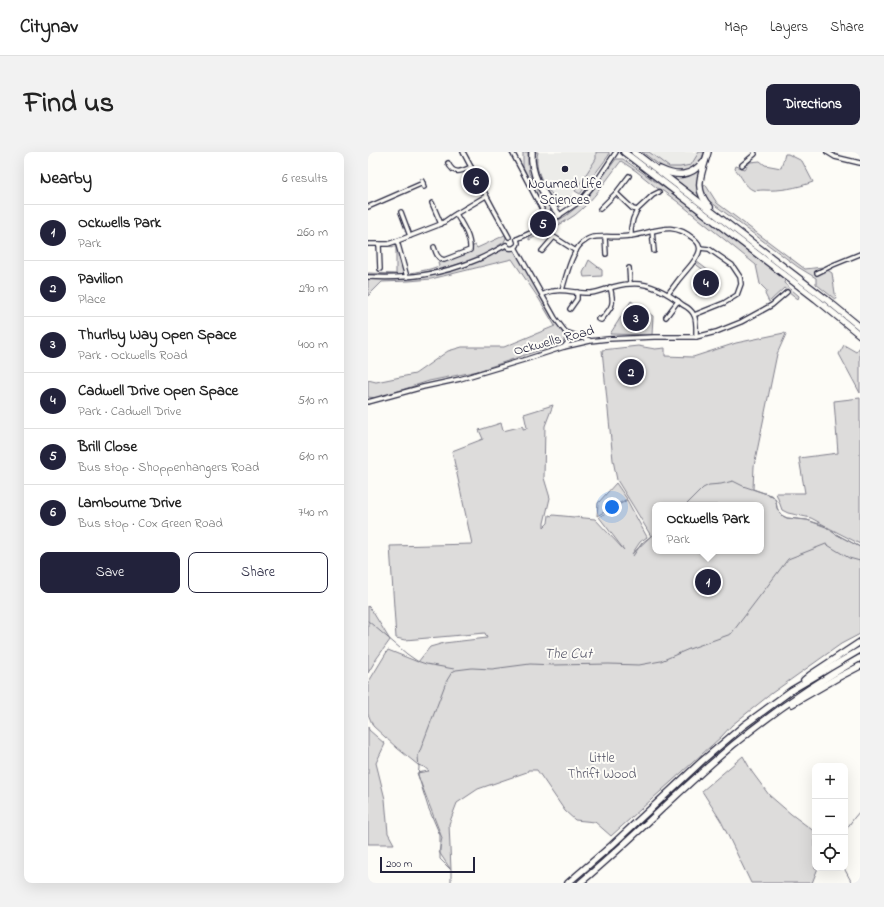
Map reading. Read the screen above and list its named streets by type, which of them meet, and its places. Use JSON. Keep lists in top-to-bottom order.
{
  "streets": {
    "street": ["Ockwells Road"]
  },
  "water": ["The Cut"],
  "parks": ["Little Thrift Wood"],
  "places": ["Noumed Life Sciences"],
  "scale_bar": "200 m",
  "page": {
    "header": "Citynav",
    "nav": ["Map", "Layers", "Share"],
    "title": "Find us",
    "buttons": [
      "Directions",
      ["Save", "Share"]
    ],
    "heading": ["Nearby", "6 results"],
    "pins": [
      "6",
      "5",
      "4",
      "3",
      "2",
      "1"
    ],
    "list": [
      {
        "mark": "1",
        "name": "Ockwells Park",
        "note": "Park",
        "value": "260 m"
      },
      {
        "mark": "2",
        "name": "Pavilion",
        "note": "Place",
        "value": "290 m"
      },
      {
        "mark": "3",
        "name": "Thurlby Way Open Space",
        "note": "Park · Ockwells Road",
        "value": "400 m"
      },
      {
        "mark": "4",
        "name": "Cadwell Drive Open Space",
        "note": "Park · Cadwell Drive",
        "value": "510 m"
      },
      {
        "mark": "5",
        "name": "Brill Close",
        "note": "Bus stop · Shoppenhangers Road",
        "value": "610 m"
      },
      {
        "mark": "6",
        "name": "Lambourne Drive",
        "note": "Bus stop · Cox Green Road",
        "value": "740 m"
      }
    ],
    "popup": ["Ockwells Park", "Park"],
    "map_buttons": ["+", "−"],
    "scale": "200 m"
  }
}
